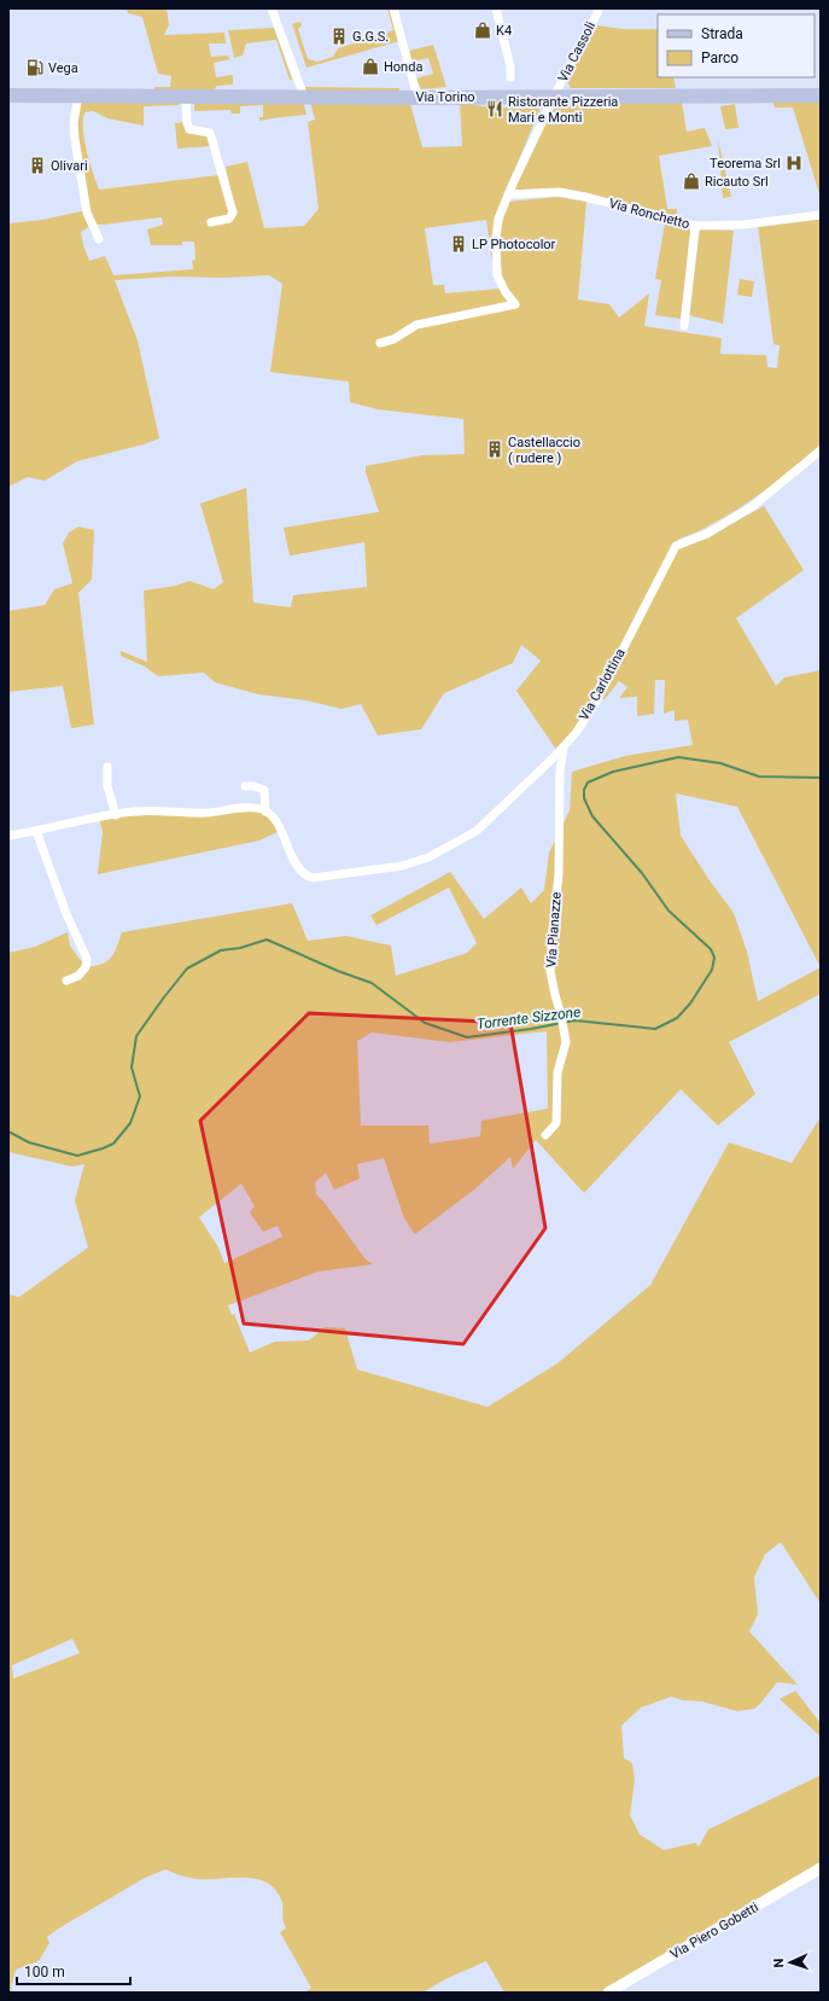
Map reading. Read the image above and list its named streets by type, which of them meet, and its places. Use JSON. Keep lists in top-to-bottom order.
{
  "streets": {
    "main road": ["Via Torino"],
    "street": [
      "Via Cassoli",
      "Via Ronchetto",
      "Via Carlottina",
      "Via Pianazze",
      "Via Piero Gobetti"
    ]
  },
  "crossings": [
    ["Via Cassoli", "Via Torino"],
    ["Via Cassoli", "Via Ronchetto"],
    ["Via Carlottina", "Via Pianazze"]
  ],
  "water": ["Torrente Sizzone"],
  "places": {
    "shop": ["K4", "Honda", "Ricauto Srl"],
    "building": [
      "G.G.S.",
      "Olivari",
      "LP Photocolor",
      "Castellaccio ( rudere )"
    ],
    "fuel station": ["Vega"],
    "restaurant": ["Ristorante Pizzeria Mari e Monti"],
    "hospital": ["Teorema Srl"]
  },
  "legend": ["Strada", "Parco"],
  "scale_bar": "100 m",
  "north": "left"
}
